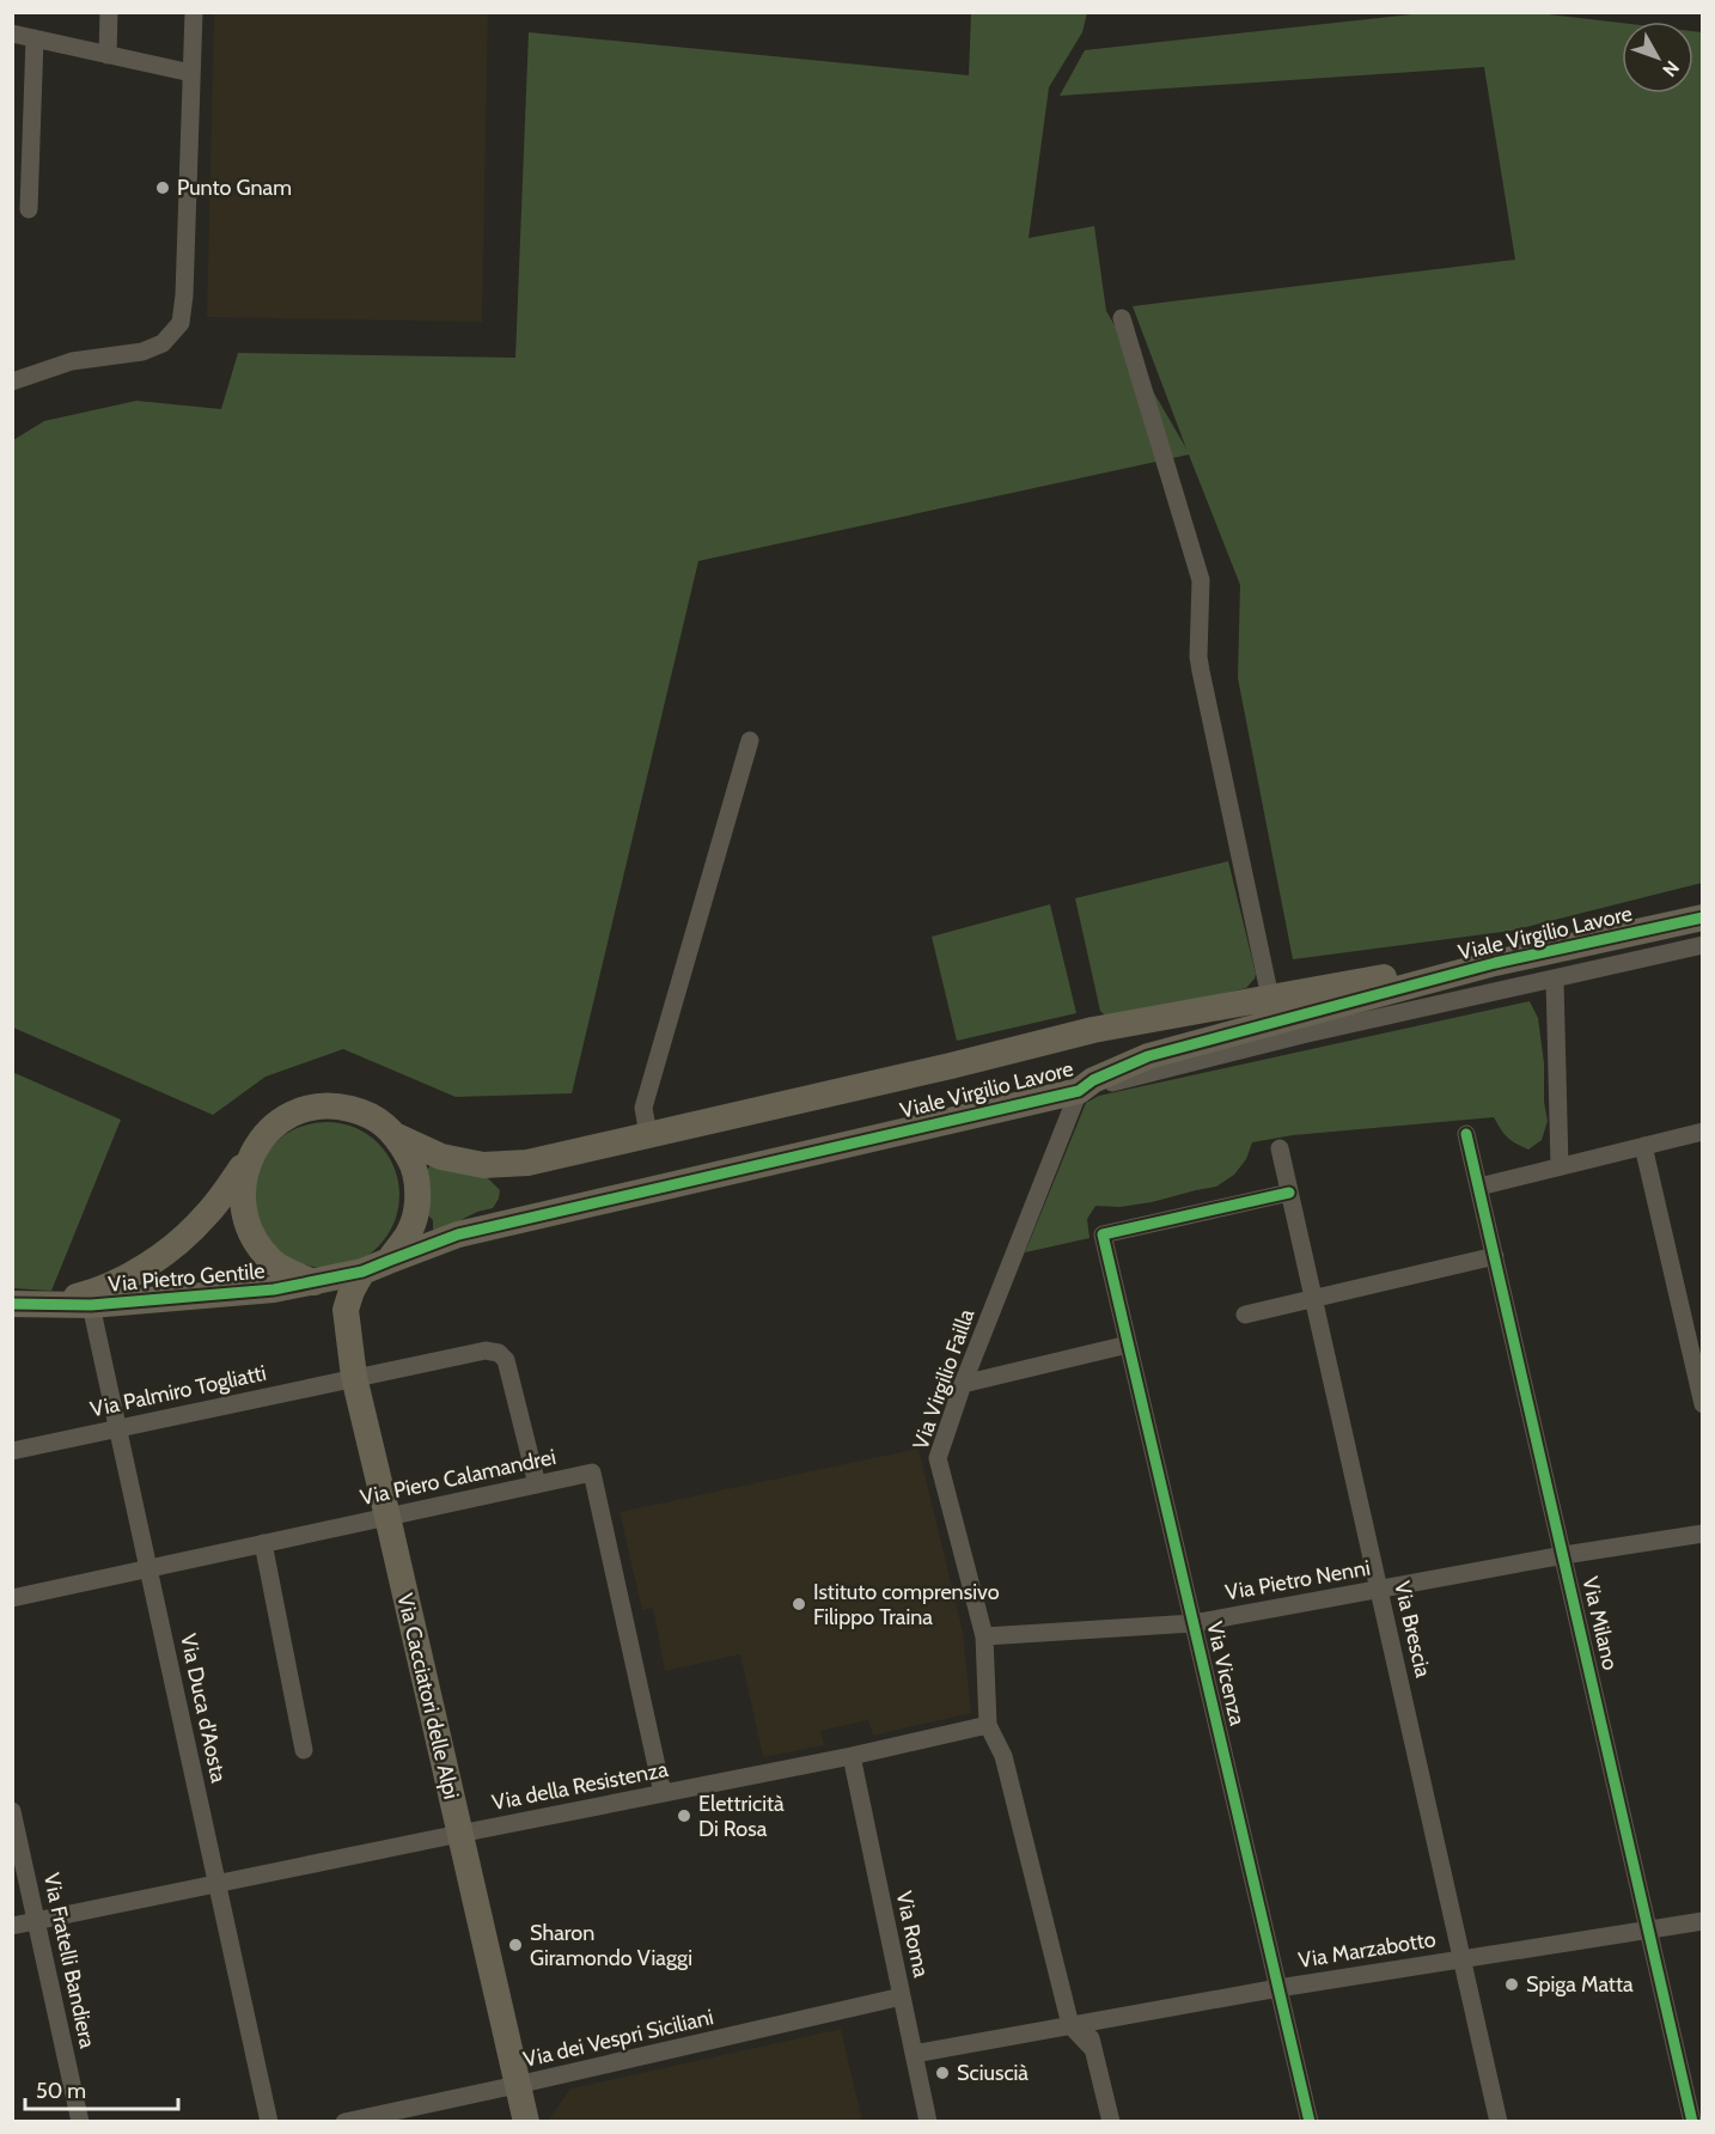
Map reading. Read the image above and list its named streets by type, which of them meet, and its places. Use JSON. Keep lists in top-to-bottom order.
{
  "streets": {
    "street": [
      "Viale Virgilio Lavore",
      "Via Pietro Gentile",
      "Via Virgilio Failla",
      "Via Palmiro Togliatti",
      "Via Piero Calamandrei",
      "Via Pietro Nenni",
      "Via Milano",
      "Via Brescia",
      "Via Vicenza",
      "Via Cacciatori delle Alpi",
      "Via Duca d'Aosta",
      "Via della Resistenza",
      "Via Roma",
      "Via Marzabotto",
      "Via Fratelli Bandiera",
      "Via dei Vespri Siciliani"
    ]
  },
  "crossings": [
    ["Viale Virgilio Lavore", "Via Pietro Gentile"],
    ["Viale Virgilio Lavore", "Via Virgilio Failla"],
    ["Viale Virgilio Lavore", "Via Cacciatori delle Alpi"],
    ["Via Pietro Gentile", "Via Cacciatori delle Alpi"],
    ["Via Pietro Gentile", "Via Duca d'Aosta"],
    ["Via Virgilio Failla", "Via Pietro Nenni"],
    ["Via Virgilio Failla", "Via della Resistenza"],
    ["Via Virgilio Failla", "Via Marzabotto"],
    ["Via Palmiro Togliatti", "Via Piero Calamandrei"],
    ["Via Palmiro Togliatti", "Via Cacciatori delle Alpi"],
    ["Via Palmiro Togliatti", "Via Duca d'Aosta"],
    ["Via Piero Calamandrei", "Via Cacciatori delle Alpi"],
    ["Via Piero Calamandrei", "Via Duca d'Aosta"],
    ["Via Piero Calamandrei", "Via della Resistenza"],
    ["Via Pietro Nenni", "Via Milano"],
    ["Via Pietro Nenni", "Via Brescia"],
    ["Via Pietro Nenni", "Via Vicenza"],
    ["Via Milano", "Via Marzabotto"],
    ["Via Brescia", "Via Vicenza"],
    ["Via Brescia", "Via Marzabotto"],
    ["Via Vicenza", "Via Marzabotto"],
    ["Via Cacciatori delle Alpi", "Via della Resistenza"],
    ["Via Cacciatori delle Alpi", "Via dei Vespri Siciliani"],
    ["Via Duca d'Aosta", "Via della Resistenza"],
    ["Via della Resistenza", "Via Roma"],
    ["Via della Resistenza", "Via Fratelli Bandiera"],
    ["Via Roma", "Via Marzabotto"],
    ["Via Roma", "Via dei Vespri Siciliani"]
  ],
  "places": [
    "Punto Gnam",
    "Istituto comprensivo Filippo Traina",
    "Elettricità Di Rosa",
    "Sharon Giramondo Viaggi",
    "Spiga Matta",
    "Sciuscià"
  ],
  "scale_bar": "50 m",
  "north": "bottom right"
}
